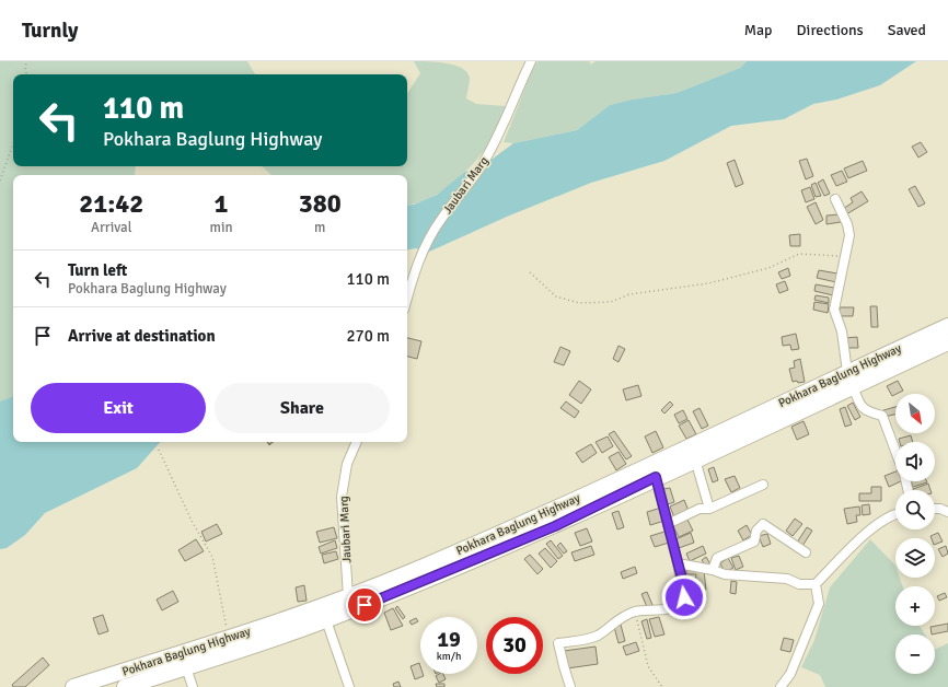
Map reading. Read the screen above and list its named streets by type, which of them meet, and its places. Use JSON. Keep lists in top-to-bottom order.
{
  "streets": {
    "highway": ["Pokhara Baglung Highway"],
    "street": ["Jaubari Marg"]
  },
  "crossings": [
    ["Jaubari Marg", "Pokhara Baglung Highway"]
  ],
  "north": "bottom right",
  "page": {
    "header": "Turnly",
    "nav": ["Map", "Directions", "Saved"],
    "turn": ["110 m", "Pokhara Baglung Highway"],
    "eta": [
      "21:42",
      "Arrival",
      "1",
      "min",
      "380",
      "m"
    ],
    "list": [
      {
        "name": "Turn left",
        "note": "Pokhara Baglung Highway",
        "value": "110 m"
      },
      {
        "name": "Arrive at destination",
        "value": "270 m"
      }
    ],
    "buttons": ["Exit", "Share"],
    "map_buttons": ["+", "−"],
    "speed": "19 km/h",
    "limit": "30"
  }
}
